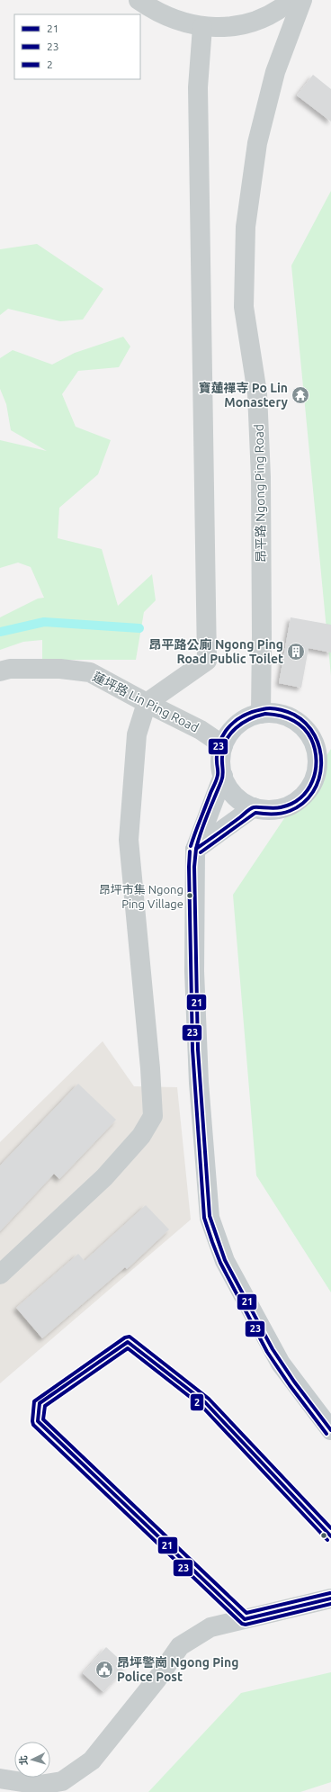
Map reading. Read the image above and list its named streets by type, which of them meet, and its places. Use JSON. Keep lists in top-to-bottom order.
{
  "streets": {
    "street": ["昂平路 Ngong Ping Road", "蓮坪路 Lin Ping Road"]
  },
  "crossings": [
    ["昂平路 Ngong Ping Road", "蓮坪路 Lin Ping Road"]
  ],
  "places": {
    "temple": ["寶蓮禪寺 Po Lin Monastery"],
    "building": ["昂平路公廁 Ngong Ping Road Public Toilet"],
    "other": ["昂坪市集 Ngong Ping Village"],
    "public building": ["昂坪警崗 Ngong Ping Police Post"]
  },
  "lines": ["transit line 23", "transit line 21", "transit line 2"],
  "legend": ["21", "23", "2"],
  "north": "left"
}
